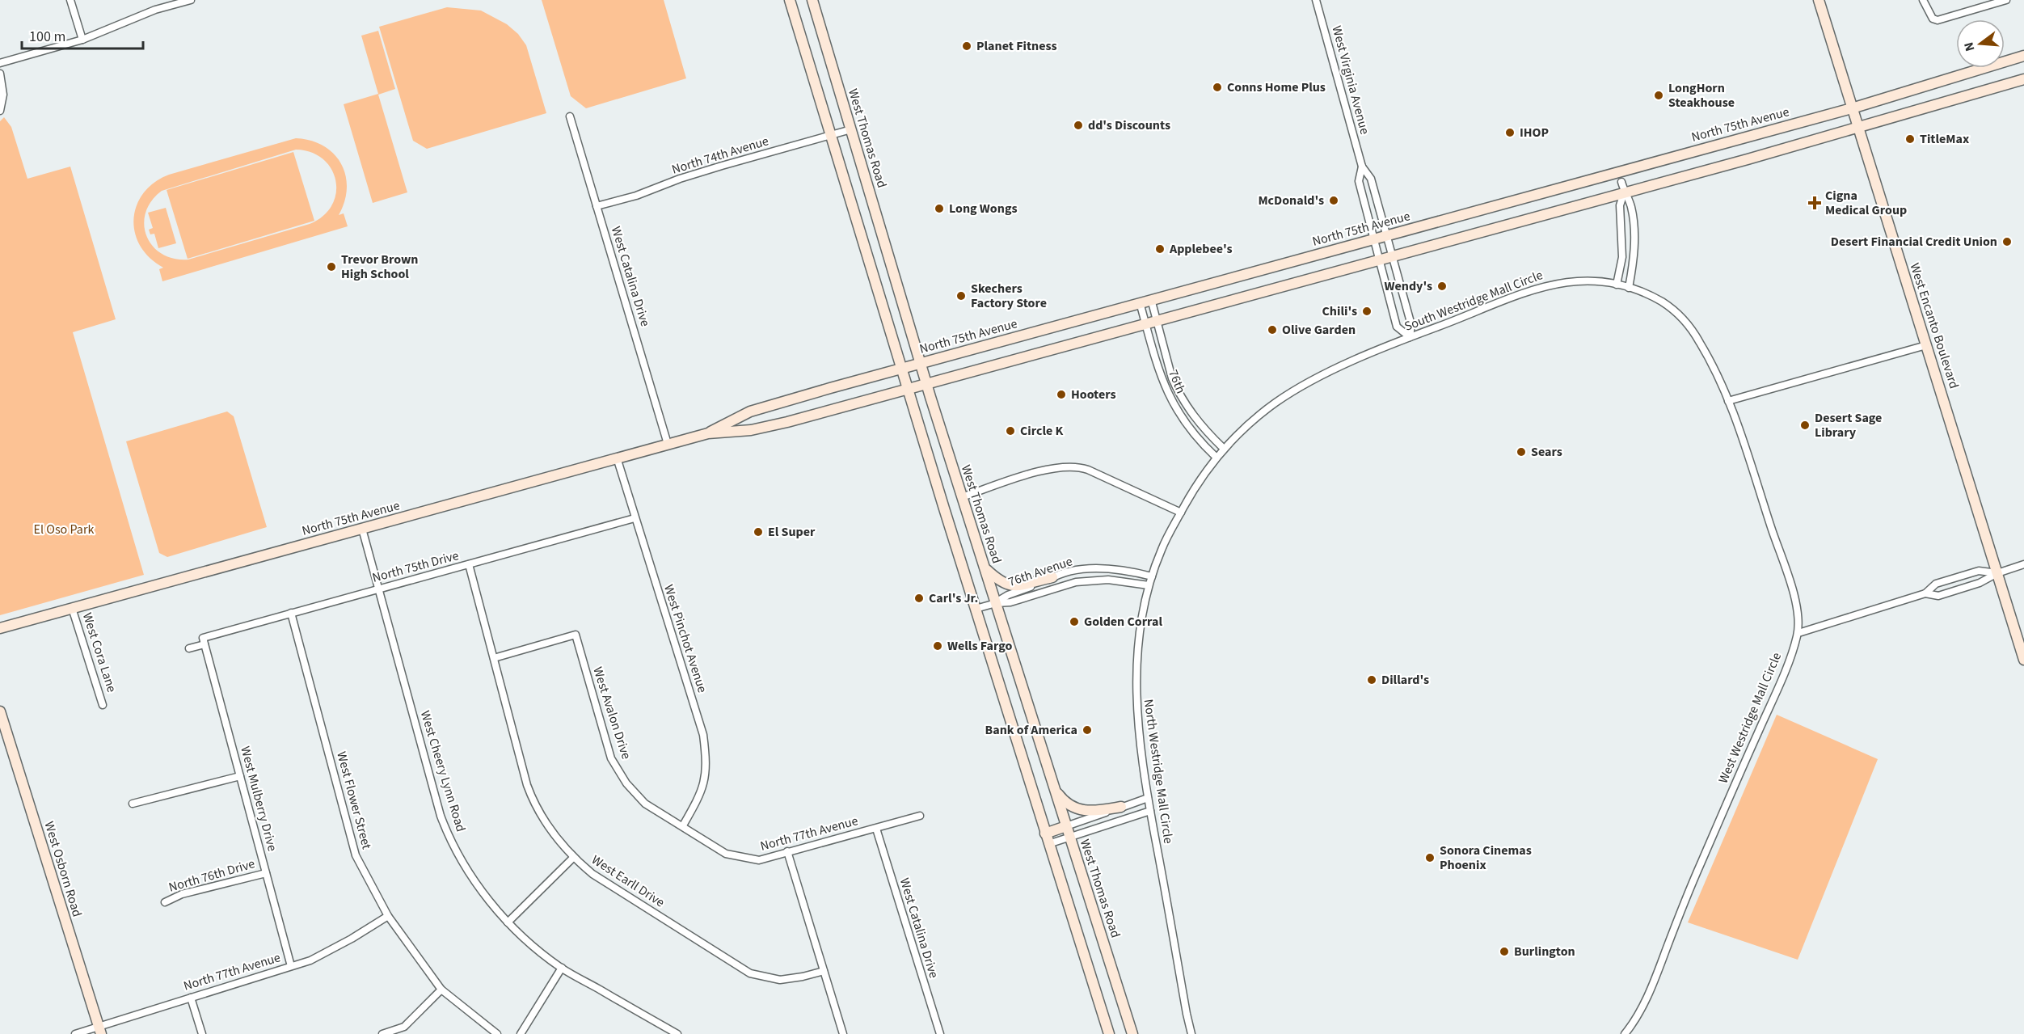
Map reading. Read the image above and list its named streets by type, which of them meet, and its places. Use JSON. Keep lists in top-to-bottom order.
{
  "streets": {
    "main road": [
      "North 75th Avenue",
      "West Thomas Road",
      "West Encanto Boulevard",
      "West Osborn Road"
    ],
    "street": [
      "West Virginia Avenue",
      "North 74th Avenue",
      "West Catalina Drive",
      "South Westridge Mall Circle",
      "76th",
      "North 75th Drive",
      "76th Avenue",
      "West Pinchot Avenue",
      "West Cora Lane",
      "West Avalon Drive",
      "West Westridge Mall Circle",
      "West Cheery Lynn Road",
      "North Westridge Mall Circle",
      "West Mulberry Drive",
      "West Flower Street",
      "North 77th Avenue",
      "North 76th Drive",
      "West Earll Drive"
    ]
  },
  "crossings": [
    ["West Virginia Avenue", "North 75th Avenue"],
    ["West Virginia Avenue", "South Westridge Mall Circle"],
    ["North 75th Avenue", "West Thomas Road"],
    ["North 75th Avenue", "West Catalina Drive"],
    ["North 75th Avenue", "West Encanto Boulevard"],
    ["North 75th Avenue", "76th"],
    ["North 75th Avenue", "West Pinchot Avenue"],
    ["North 75th Avenue", "West Cora Lane"],
    ["North 75th Avenue", "West Cheery Lynn Road"],
    ["West Thomas Road", "North 74th Avenue"],
    ["West Thomas Road", "76th Avenue"],
    ["North 74th Avenue", "West Catalina Drive"],
    ["West Catalina Drive", "North 77th Avenue"],
    ["South Westridge Mall Circle", "West Westridge Mall Circle"],
    ["South Westridge Mall Circle", "North Westridge Mall Circle"],
    ["76th", "North Westridge Mall Circle"],
    ["North 75th Drive", "West Pinchot Avenue"],
    ["North 75th Drive", "West Cheery Lynn Road"],
    ["North 75th Drive", "West Mulberry Drive"],
    ["North 75th Drive", "West Flower Street"],
    ["North 75th Drive", "West Earll Drive"],
    ["76th Avenue", "North Westridge Mall Circle"],
    ["West Pinchot Avenue", "West Avalon Drive"],
    ["West Pinchot Avenue", "North 77th Avenue"],
    ["West Avalon Drive", "North 77th Avenue"],
    ["West Avalon Drive", "West Earll Drive"],
    ["West Mulberry Drive", "North 77th Avenue"],
    ["West Mulberry Drive", "North 76th Drive"],
    ["West Flower Street", "North 77th Avenue"],
    ["North 77th Avenue", "West Osborn Road"]
  ],
  "parks": ["El Oso Park"],
  "places": {
    "other": [
      "Planet Fitness",
      "Conns Home Plus",
      "LongHorn Steakhouse",
      "dd's Discounts",
      "IHOP",
      "TitleMax",
      "McDonald's",
      "Long Wongs",
      "Desert Financial Credit Union",
      "Applebee's",
      "Trevor Brown High School",
      "Wendy's",
      "Skechers Factory Store",
      "Chili's",
      "Olive Garden",
      "Hooters",
      "Desert Sage Library",
      "Circle K",
      "Sears",
      "El Super",
      "Carl's Jr.",
      "Golden Corral",
      "Wells Fargo",
      "Dillard's",
      "Bank of America",
      "Sonora Cinemas Phoenix",
      "Burlington"
    ],
    "health": ["Cigna Medical Group"]
  },
  "scale_bar": "100 m",
  "north": "left"
}
